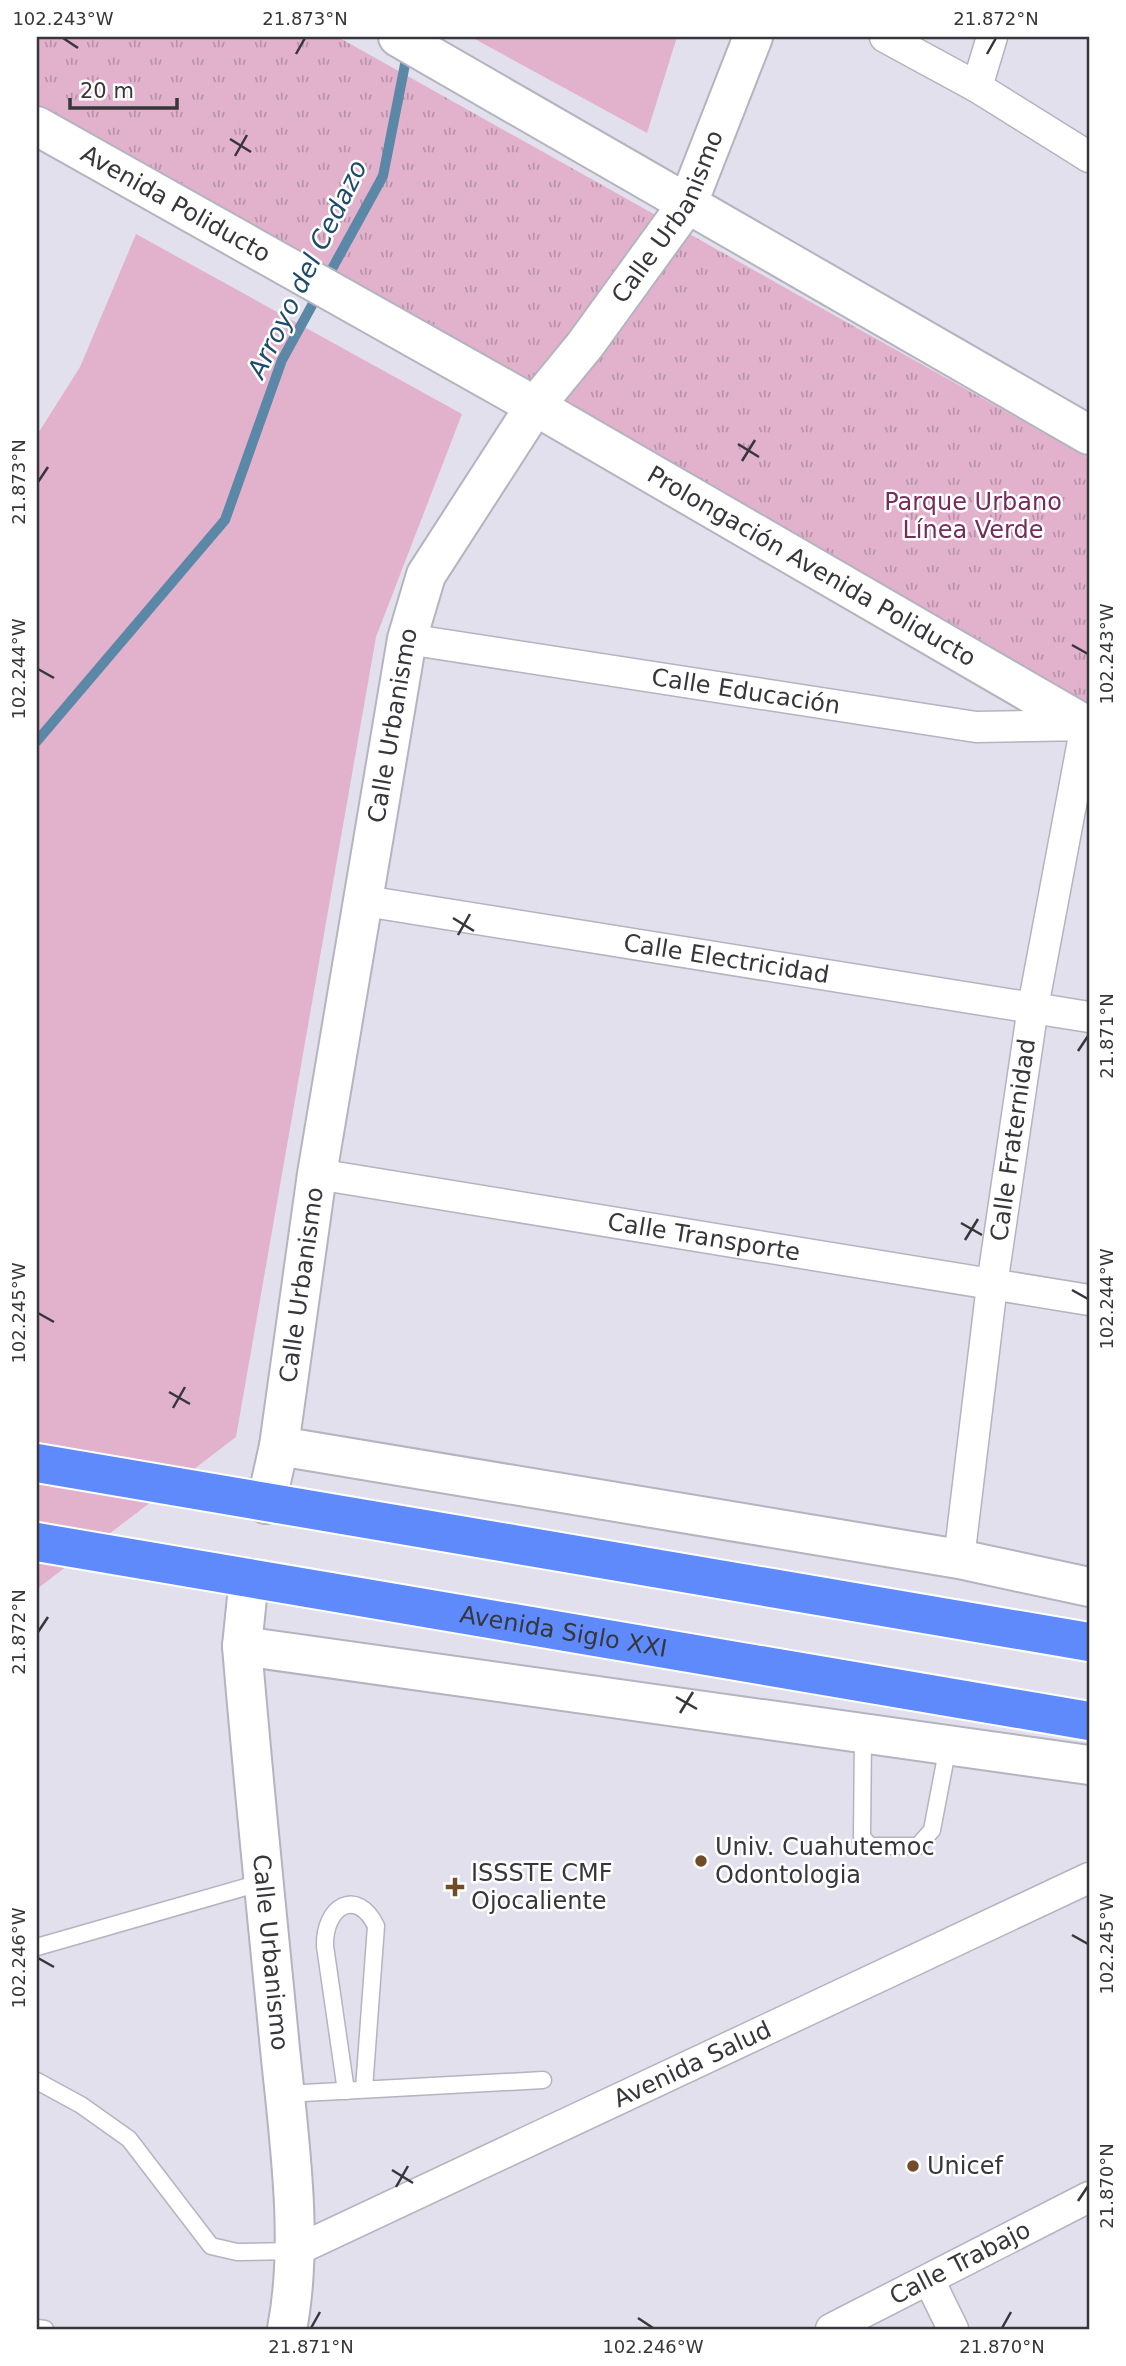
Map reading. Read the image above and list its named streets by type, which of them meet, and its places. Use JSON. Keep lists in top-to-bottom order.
{
  "streets": {
    "highway": ["Avenida Siglo XXI"],
    "street": [
      "Avenida Poliducto",
      "Calle Urbanismo",
      "Prolongación Avenida Poliducto",
      "Calle Educación",
      "Calle Electricidad",
      "Calle Fraternidad",
      "Calle Transporte",
      "Avenida Salud",
      "Calle Trabajo"
    ]
  },
  "crossings": [
    ["Avenida Poliducto", "Calle Urbanismo"],
    ["Avenida Poliducto", "Prolongación Avenida Poliducto"],
    ["Calle Urbanismo", "Prolongación Avenida Poliducto"],
    ["Calle Urbanismo", "Calle Educación"],
    ["Calle Urbanismo", "Calle Electricidad"],
    ["Calle Urbanismo", "Calle Transporte"],
    ["Calle Urbanismo", "Avenida Siglo XXI"],
    ["Calle Urbanismo", "Avenida Salud"],
    ["Prolongación Avenida Poliducto", "Calle Educación"],
    ["Prolongación Avenida Poliducto", "Calle Fraternidad"],
    ["Calle Educación", "Calle Fraternidad"],
    ["Calle Electricidad", "Calle Fraternidad"],
    ["Calle Fraternidad", "Calle Transporte"]
  ],
  "water": ["Arroyo del Cedazo"],
  "parks": ["Parque Urbano Línea Verde"],
  "places": {
    "other": ["Univ. Cuahutemoc Odontologia", "Unicef"],
    "health": ["ISSSTE CMF Ojocaliente"]
  },
  "scale_bar": "20 m",
  "coordinates": [
    "102.243°W",
    "21.873°N",
    "21.872°N",
    "102.244°W",
    "21.871°N",
    "102.245°W",
    "102.246°W",
    "21.870°N"
  ]
}
